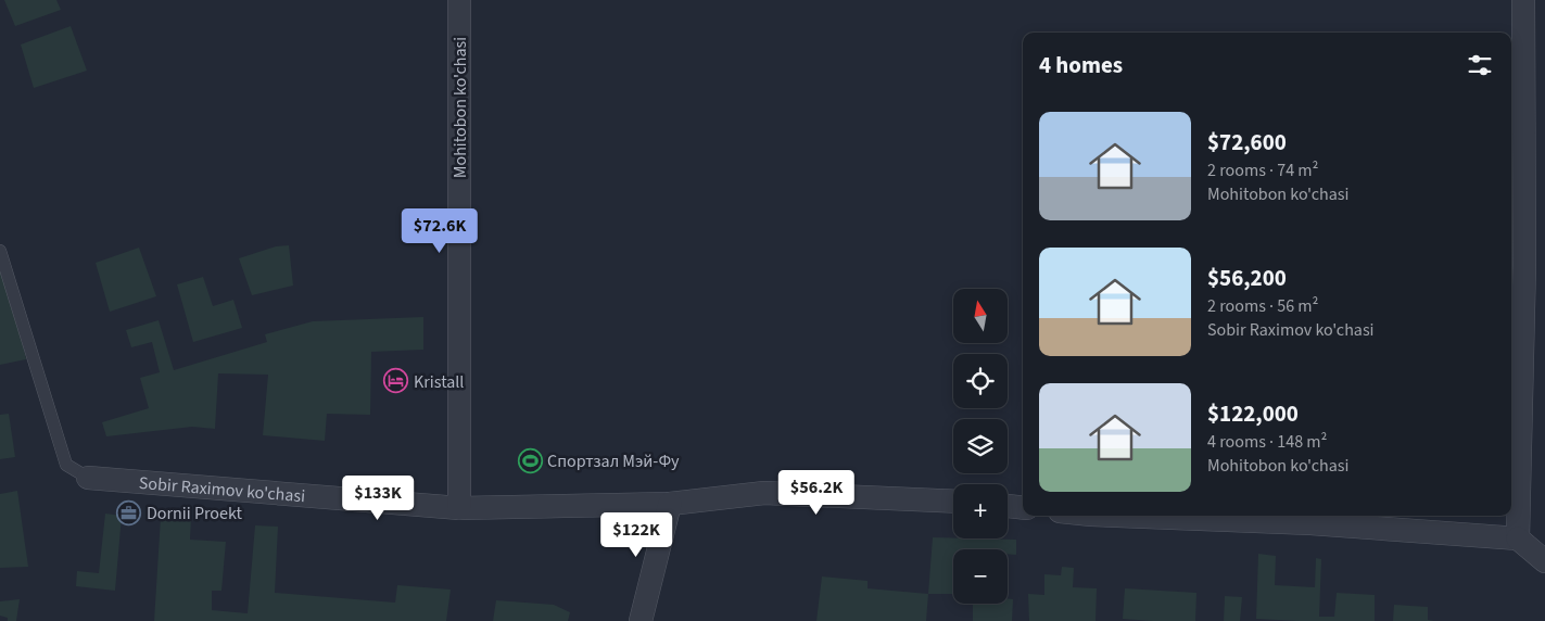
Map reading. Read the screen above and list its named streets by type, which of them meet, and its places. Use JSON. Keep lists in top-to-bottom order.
{
  "streets": {
    "street": ["Mohitobon ko'chasi", "Sobir Raximov ko'chasi"]
  },
  "crossings": [
    ["Mohitobon ko'chasi", "Sobir Raximov ko'chasi"]
  ],
  "places": {
    "hotel": ["Kristall"],
    "sports": ["Спортзал Мэй-Фу"],
    "office": ["Dornii Proekt"]
  },
  "north": "top",
  "page": {
    "heading": "4 homes",
    "list": [
      {
        "name": "$72,600",
        "note": "2 rooms · 74 m² · Mohitobon ko'chasi"
      },
      {
        "name": "$56,200",
        "note": "2 rooms · 56 m² · Sobir Raximov ko'chasi"
      },
      {
        "name": "$122,000",
        "note": "4 rooms · 148 m² · Mohitobon ko'chasi"
      }
    ],
    "price": [
      "$72.6K",
      "$56.2K",
      "$133K",
      "$122K"
    ],
    "map_buttons": ["+", "−"]
  }
}
